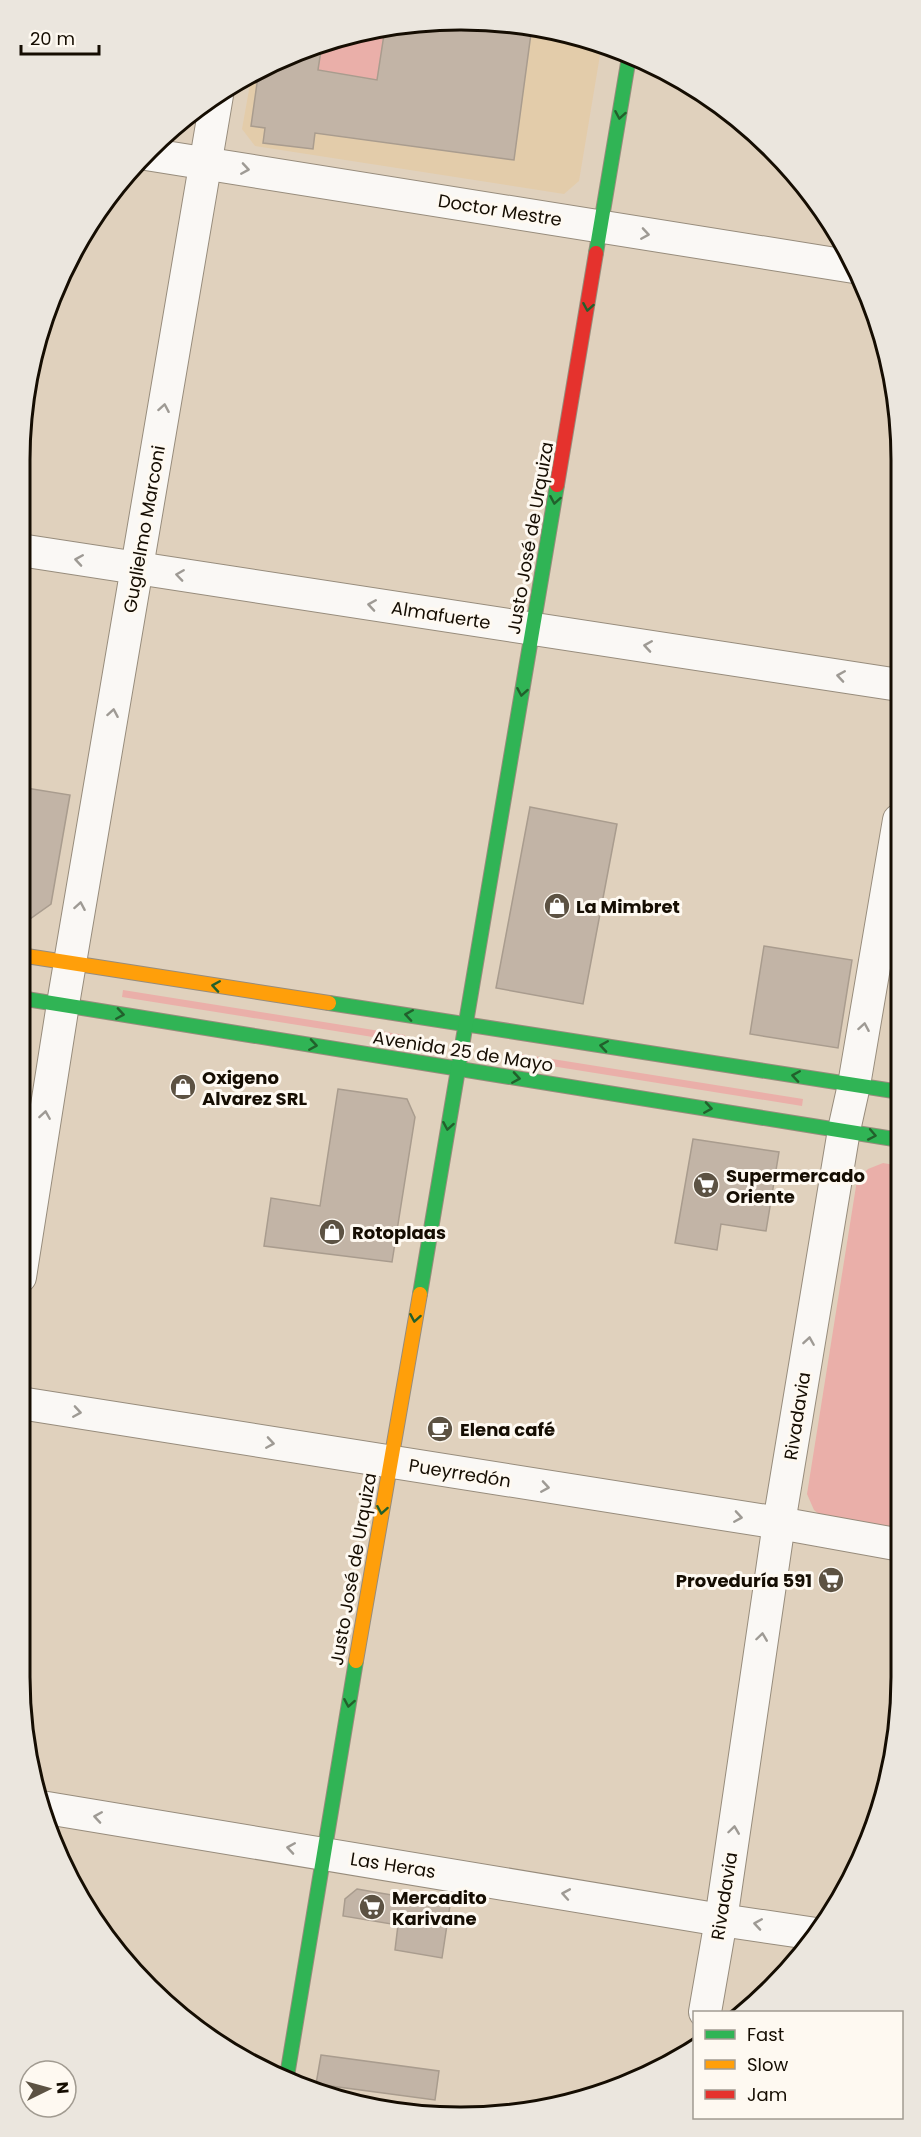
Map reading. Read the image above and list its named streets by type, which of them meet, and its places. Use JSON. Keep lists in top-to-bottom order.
{
  "streets": {
    "street": [
      "Doctor Mestre",
      "Guglielmo Marconi",
      "Justo José de Urquiza",
      "Almafuerte",
      "Avenida 25 de Mayo",
      "Rivadavia",
      "Pueyrredón",
      "Las Heras"
    ]
  },
  "crossings": [
    ["Doctor Mestre", "Guglielmo Marconi"],
    ["Doctor Mestre", "Justo José de Urquiza"],
    ["Guglielmo Marconi", "Almafuerte"],
    ["Guglielmo Marconi", "Avenida 25 de Mayo"],
    ["Justo José de Urquiza", "Almafuerte"],
    ["Justo José de Urquiza", "Avenida 25 de Mayo"],
    ["Justo José de Urquiza", "Pueyrredón"],
    ["Justo José de Urquiza", "Las Heras"],
    ["Avenida 25 de Mayo", "Rivadavia"],
    ["Rivadavia", "Pueyrredón"],
    ["Rivadavia", "Las Heras"]
  ],
  "one_way": [
    "Doctor Mestre",
    "Guglielmo Marconi",
    "Justo José de Urquiza",
    "Almafuerte",
    "Rivadavia",
    "Pueyrredón",
    "Las Heras"
  ],
  "places": {
    "shop": ["La Mimbret", "Oxigeno Alvarez SRL", "Rotoplaas"],
    "supermarket": ["Supermercado Oriente", "Proveduría 591", "Mercadito Karivane"],
    "cafe": ["Elena café"]
  },
  "legend": ["Fast", "Slow", "Jam"],
  "scale_bar": "20 m",
  "north": "right"
}
